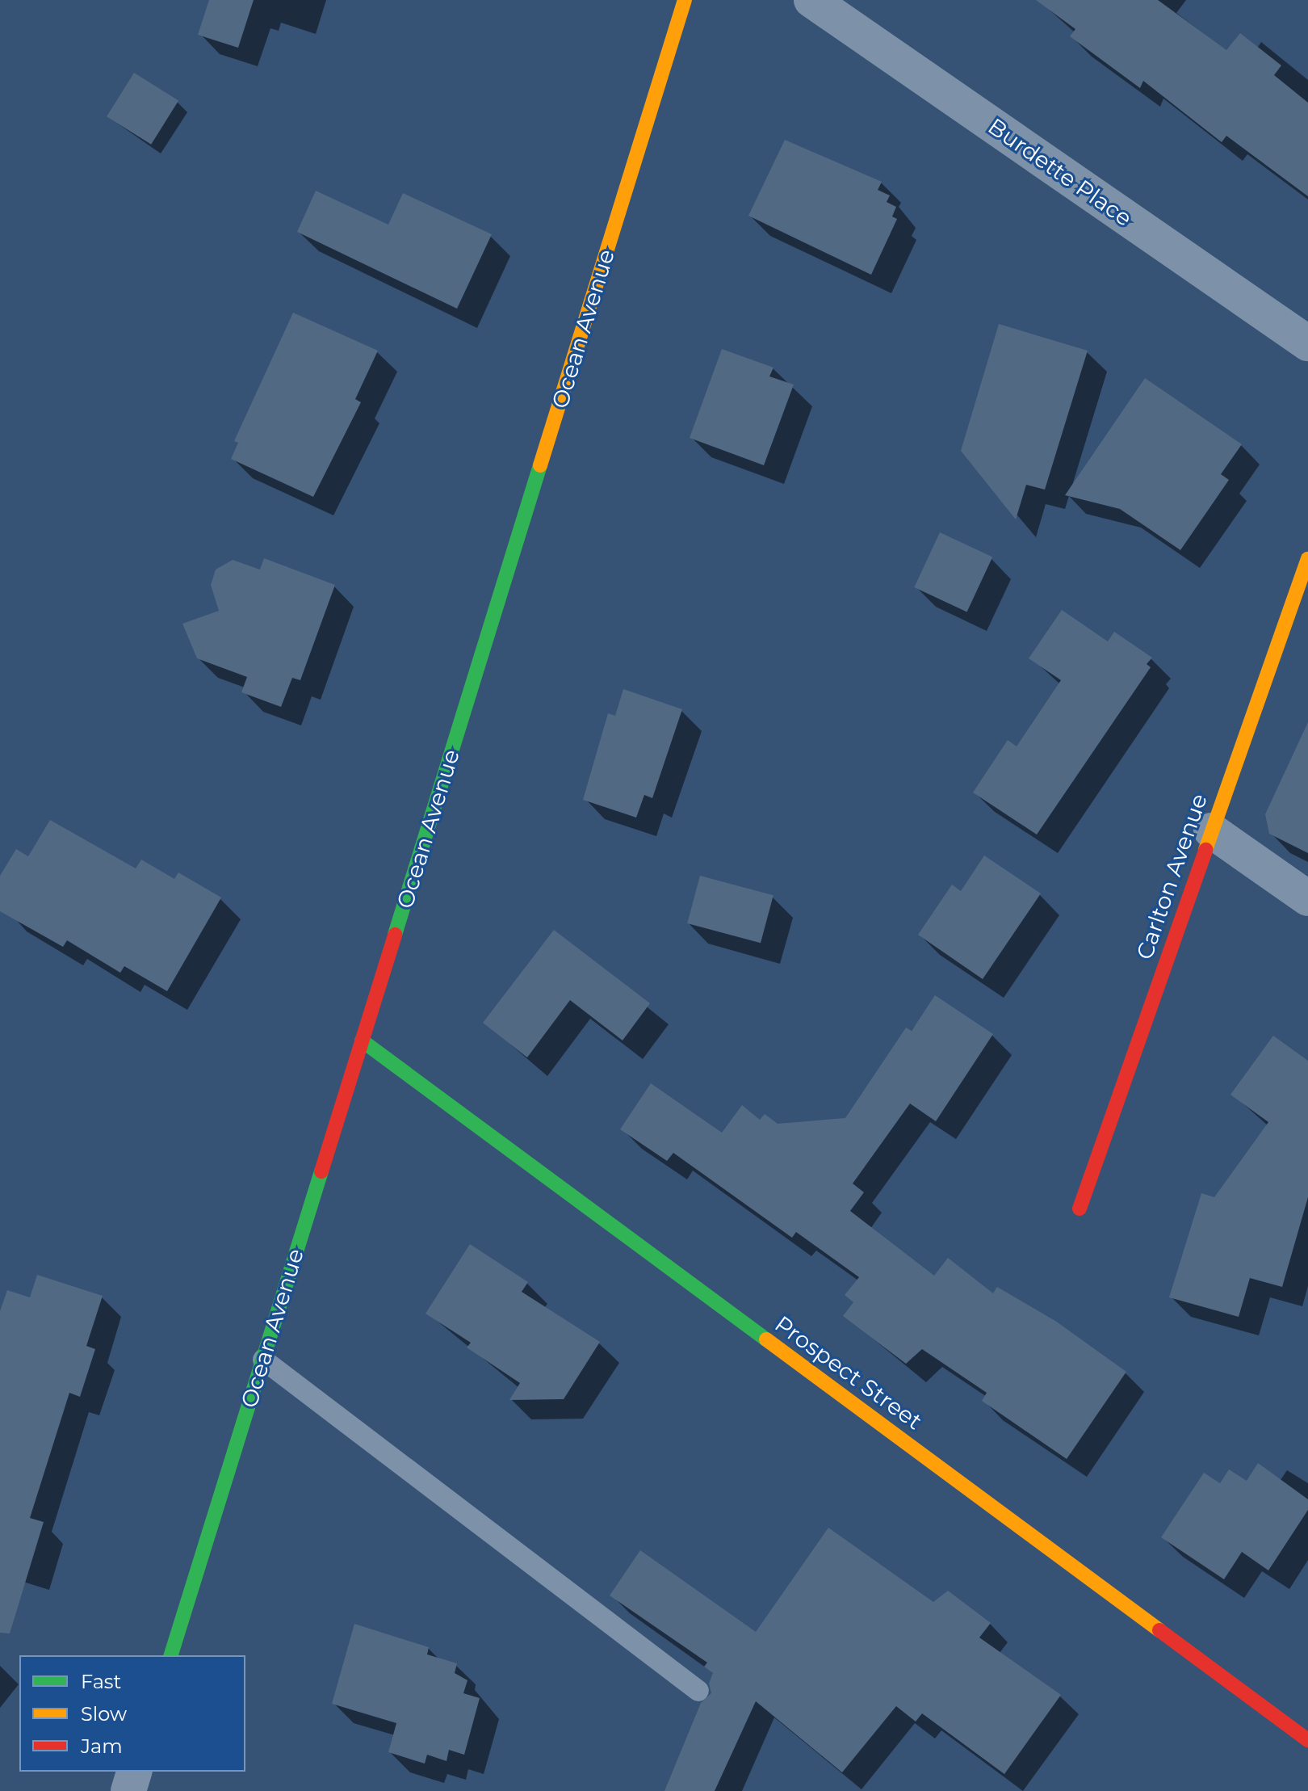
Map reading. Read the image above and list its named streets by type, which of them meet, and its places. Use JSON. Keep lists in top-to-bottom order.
{
  "streets": {
    "street": [
      "Burdette Place",
      "Ocean Avenue",
      "Carlton Avenue",
      "Prospect Street"
    ]
  },
  "crossings": [
    ["Ocean Avenue", "Prospect Street"]
  ],
  "legend": ["Fast", "Slow", "Jam"]
}
